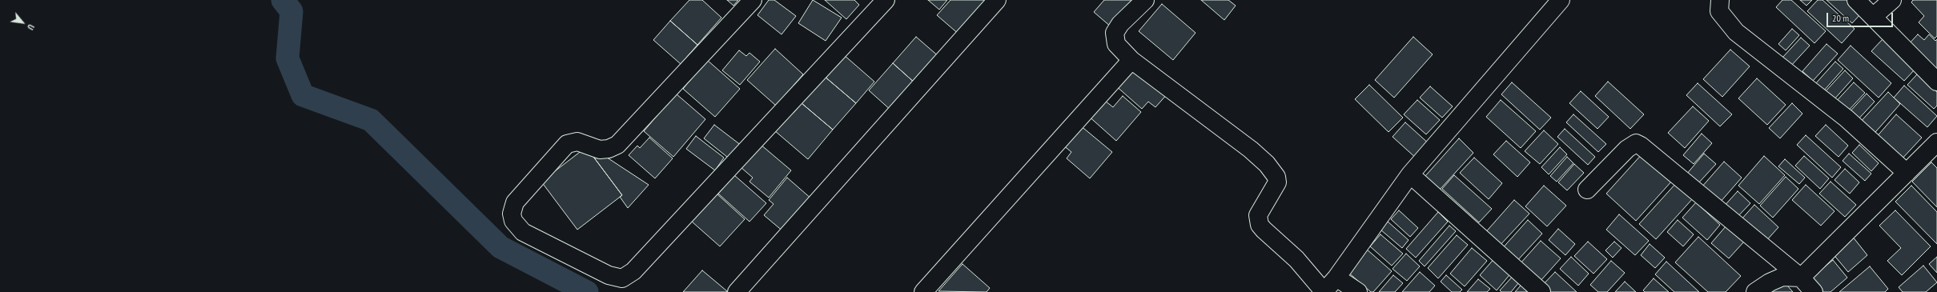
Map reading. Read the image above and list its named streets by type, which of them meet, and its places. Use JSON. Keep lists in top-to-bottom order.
{
  "scale_bar": "20 m",
  "north": "bottom right"
}
